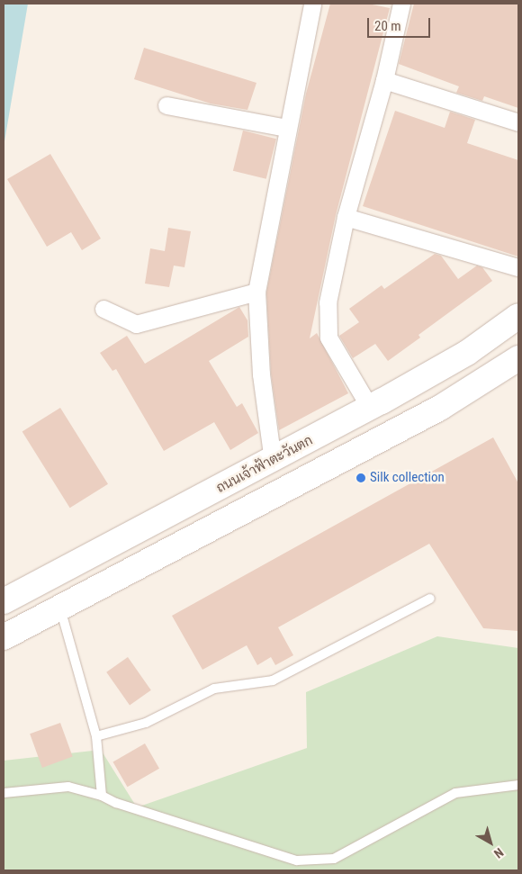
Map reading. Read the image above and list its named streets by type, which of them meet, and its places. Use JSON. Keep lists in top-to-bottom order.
{
  "streets": {
    "main road": ["ถนนเจ้าฟ้าตะวันตก"]
  },
  "places": ["Silk collection"],
  "scale_bar": "20 m",
  "north": "bottom right"
}
